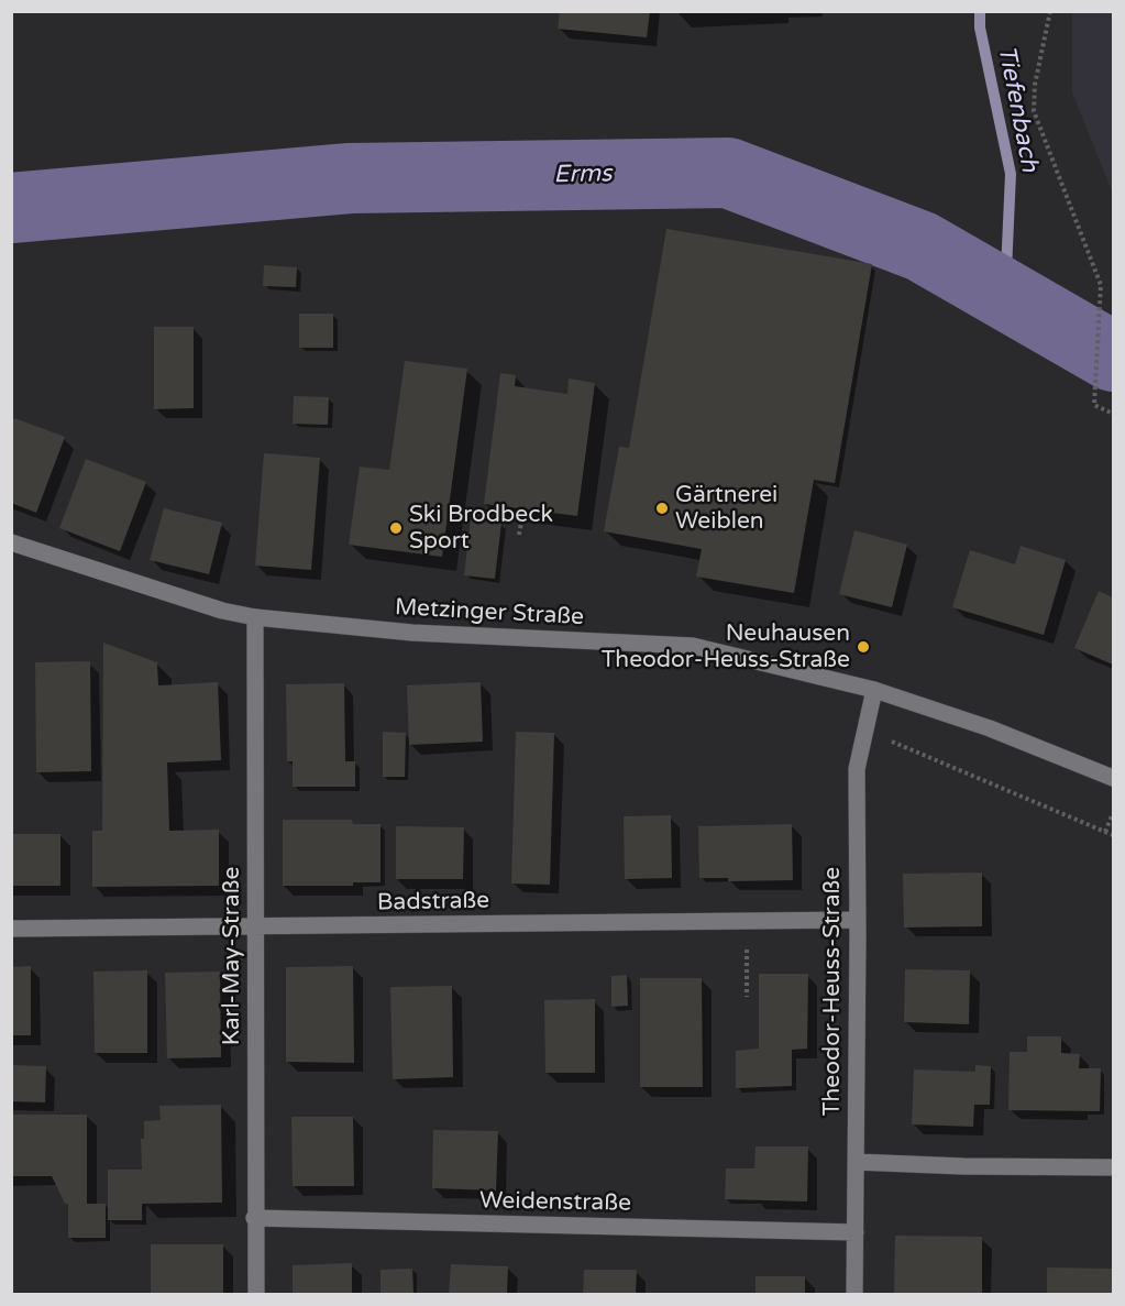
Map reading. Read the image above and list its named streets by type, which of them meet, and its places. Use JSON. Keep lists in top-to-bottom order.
{
  "streets": {
    "street": [
      "Metzinger Straße",
      "Badstraße",
      "Karl-May-Straße",
      "Theodor-Heuss-Straße",
      "Weidenstraße"
    ]
  },
  "crossings": [
    ["Metzinger Straße", "Karl-May-Straße"],
    ["Metzinger Straße", "Theodor-Heuss-Straße"],
    ["Badstraße", "Karl-May-Straße"],
    ["Badstraße", "Theodor-Heuss-Straße"],
    ["Karl-May-Straße", "Weidenstraße"],
    ["Theodor-Heuss-Straße", "Weidenstraße"]
  ],
  "water": ["Tiefenbach", "Erms"],
  "places": ["Gärtnerei Weiblen", "Ski Brodbeck Sport", "Neuhausen Theodor-Heuss-Straße"]
}
